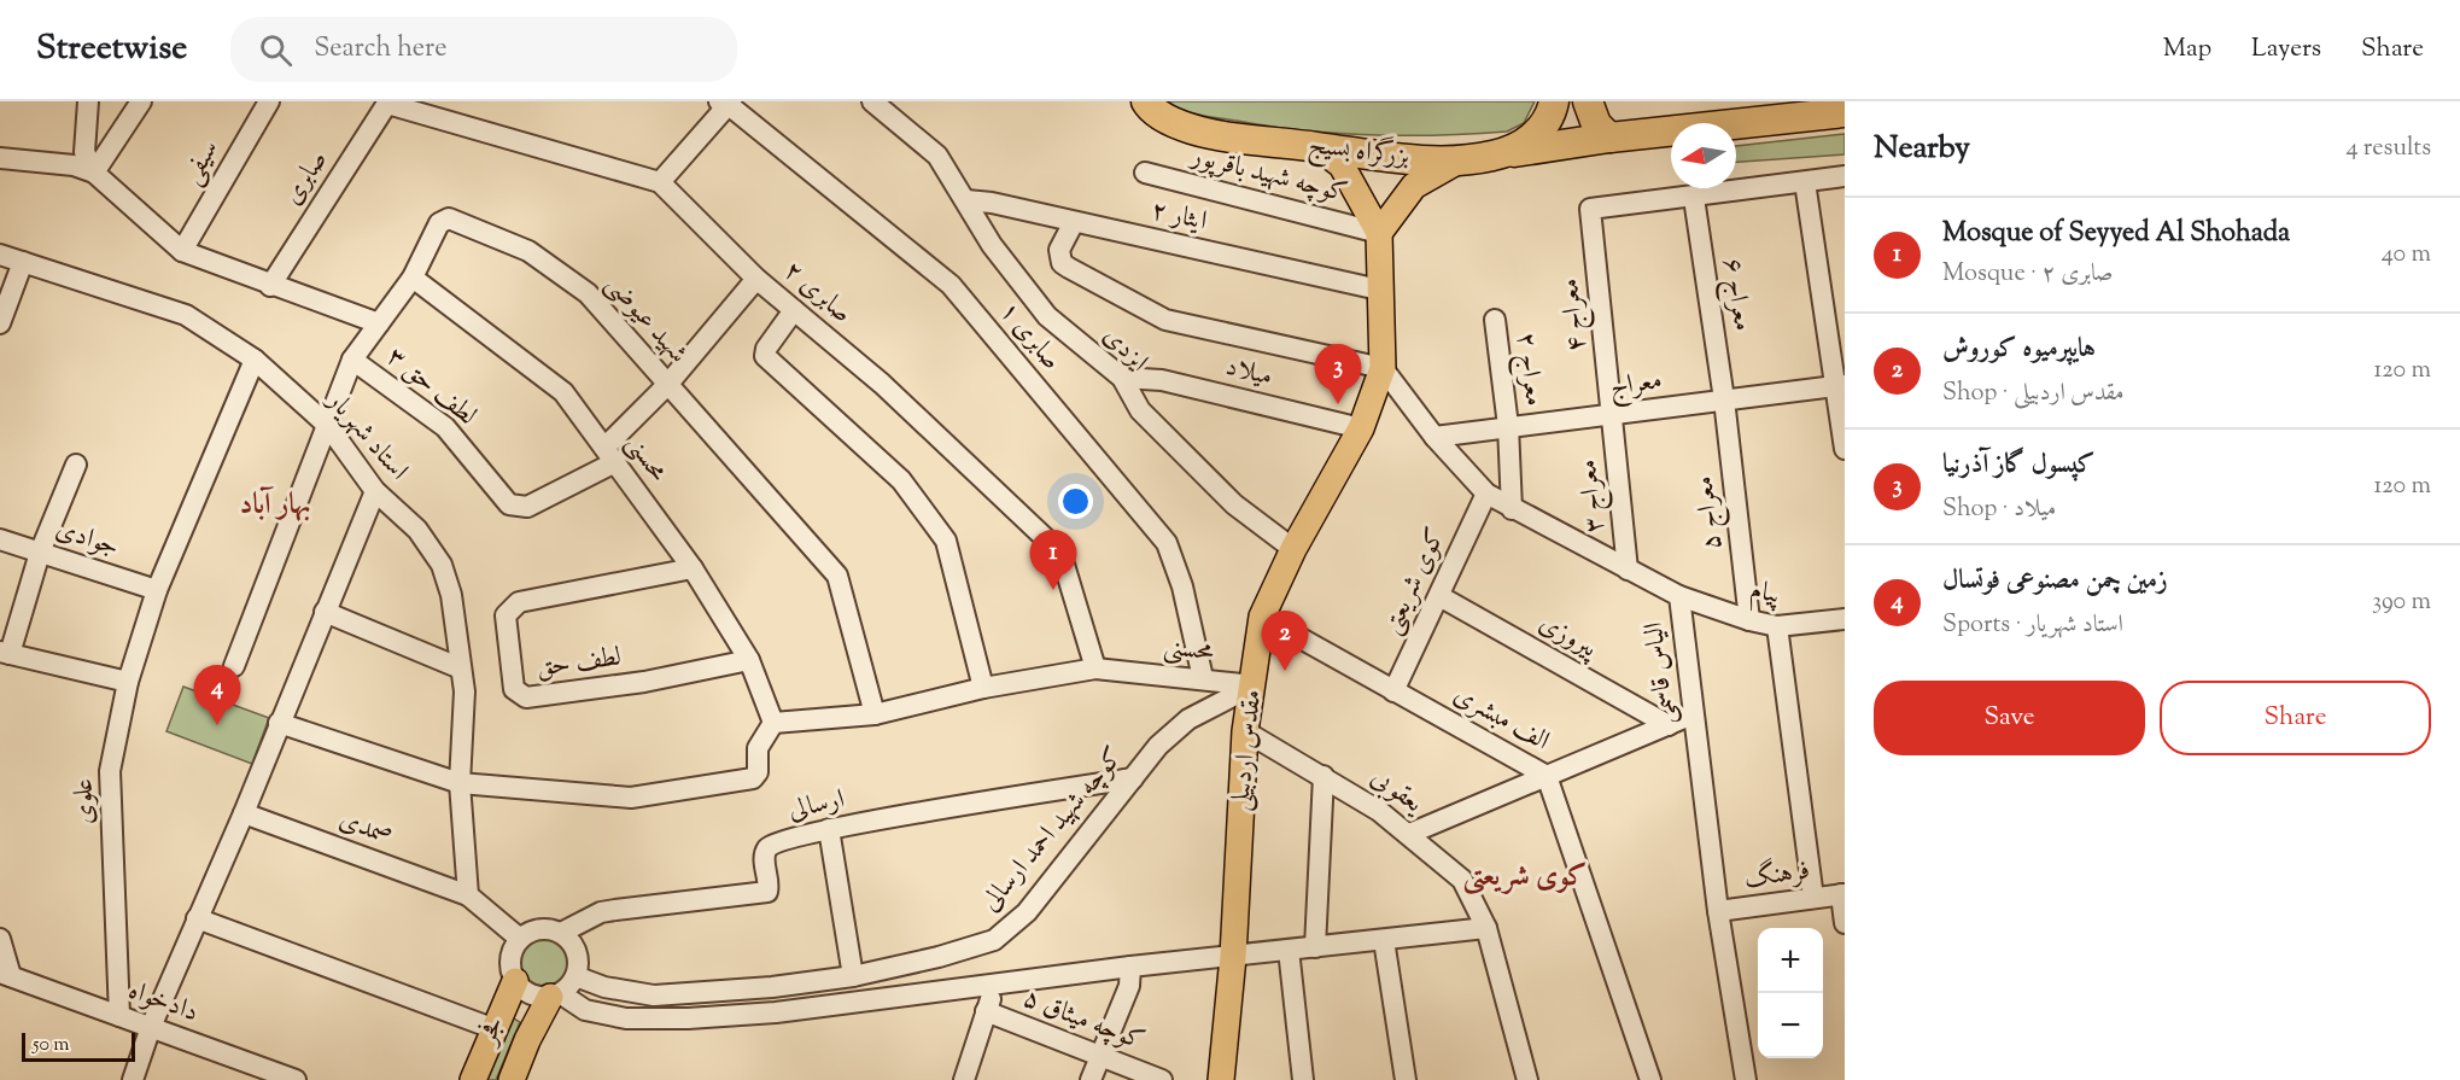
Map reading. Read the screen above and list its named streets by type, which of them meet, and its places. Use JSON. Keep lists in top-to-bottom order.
{
  "streets": {
    "highway": ["بزرگراه بسیج"],
    "main road": ["مقدس اردبیلی", "فجر"],
    "street": [
      "سیفی",
      "کوچه شهید باقرپور",
      "صابری",
      "ایثار ۲",
      "صابری ۲",
      "معراج ۶",
      "معراج ۴",
      "شهید عیوضی",
      "صابری ۱",
      "ایزدی",
      "معراج ۲",
      "میلاد",
      "معراج",
      "لطف حق ۳",
      "استاد شهریار",
      "محسنی",
      "معراج ۳",
      "معراج ۵",
      "جوادی",
      "کوی شریعتی",
      "پیام",
      "پیروزی",
      "لطف حق",
      "الیاس قاسمی",
      "الف مبشری",
      "یعقوبی",
      "علوی",
      "ارسالی",
      "صمدی",
      "کوچه شهید احمد ارسالی",
      "فرهنگ",
      "دادخواه",
      "کوچه میثاق ۵"
    ]
  },
  "crossings": [
    ["کوچه شهید باقرپور", "مقدس اردبیلی"],
    ["صابری", "صابری ۲"],
    ["ایثار ۲", "ایزدی"],
    ["ایثار ۲", "مقدس اردبیلی"],
    ["صابری ۲", "لطف حق ۳"],
    ["صابری ۲", "محسنی"],
    ["معراج ۶", "معراج ۴"],
    ["معراج ۶", "معراج"],
    ["معراج ۶", "معراج ۵"],
    ["معراج ۴", "معراج"],
    ["معراج ۴", "معراج ۳"],
    ["شهید عیوضی", "لطف حق ۳"],
    ["شهید عیوضی", "استاد شهریار"],
    ["شهید عیوضی", "محسنی"],
    ["صابری ۱", "محسنی"],
    ["ایزدی", "میلاد"],
    ["ایزدی", "مقدس اردبیلی"],
    ["معراج ۲", "معراج"],
    ["معراج ۲", "الیاس قاسمی"],
    ["میلاد", "مقدس اردبیلی"],
    ["معراج", "معراج ۳"],
    ["معراج", "معراج ۵"],
    ["معراج", "الیاس قاسمی"],
    ["لطف حق ۳", "محسنی"],
    ["استاد شهریار", "علوی"],
    ["استاد شهریار", "صمدی"],
    ["محسنی", "لطف حق"],
    ["محسنی", "مقدس اردبیلی"],
    ["محسنی", "کوچه شهید احمد ارسالی"],
    ["معراج ۳", "الیاس قاسمی"],
    ["معراج ۵", "پیام"],
    ["جوادی", "علوی"],
    ["کوی شریعتی", "پیروزی"],
    ["کوی شریعتی", "الیاس قاسمی"],
    ["کوی شریعتی", "الف مبشری"],
    ["پیام", "الیاس قاسمی"],
    ["الیاس قاسمی", "مقدس اردبیلی"],
    ["الیاس قاسمی", "فرهنگ"],
    ["الف مبشری", "مقدس اردبیلی"],
    ["مقدس اردبیلی", "یعقوبی"],
    ["مقدس اردبیلی", "کوچه شهید احمد ارسالی"],
    ["علوی", "دادخواه"],
    ["ارسالی", "کوچه شهید احمد ارسالی"],
    ["ارسالی", "فجر"],
    ["کوچه شهید احمد ارسالی", "فجر"]
  ],
  "districts": ["بهار آباد", "کوی شریعتی"],
  "scale_bar": "50 m",
  "north": "left",
  "page": {
    "header": "Streetwise",
    "search": "Search here",
    "nav": ["Map", "Layers", "Share"],
    "heading": ["Nearby", "4 results"],
    "list": [
      {
        "mark": "1",
        "name": "Mosque of Seyyed Al Shohada",
        "note": "Mosque · صابری ۲",
        "value": "40 m"
      },
      {
        "mark": "2",
        "name": "هایپرمیوه کوروش",
        "note": "Shop · مقدس اردبیلی",
        "value": "120 m"
      },
      {
        "mark": "3",
        "name": "کپسول گاز آذرنیا",
        "note": "Shop · میلاد",
        "value": "120 m"
      },
      {
        "mark": "4",
        "name": "زمین چمن مصنوعی فوتسال",
        "note": "Sports · استاد شهریار",
        "value": "390 m"
      }
    ],
    "pins": [
      "3",
      "1",
      "2",
      "4"
    ],
    "buttons": ["Save", "Share"],
    "map_buttons": ["+", "−"],
    "scale": "50 m"
  }
}
